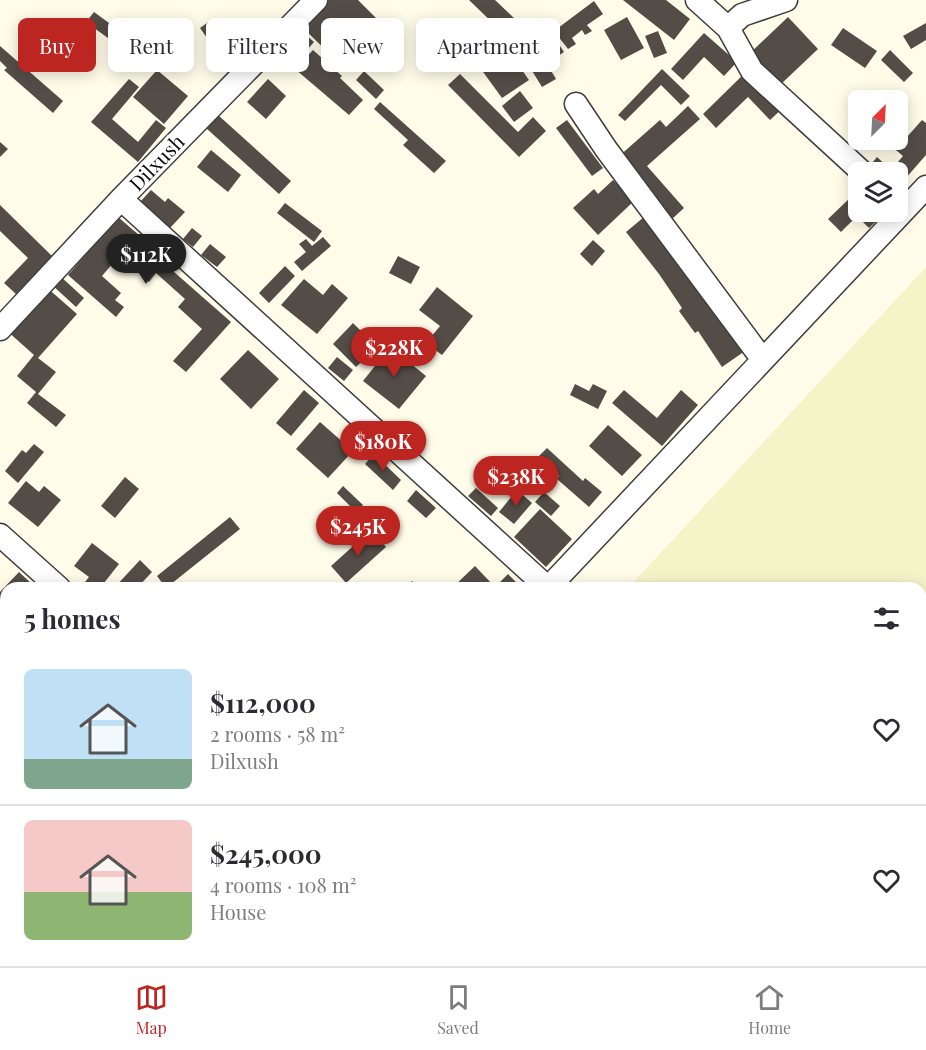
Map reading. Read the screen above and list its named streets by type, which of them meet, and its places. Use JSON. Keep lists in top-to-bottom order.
{
  "streets": {
    "street": ["Dilxush"]
  },
  "north": "top right",
  "page": {
    "chip": [
      "Buy",
      "Rent",
      "Filters",
      "New",
      "Apartment"
    ],
    "price": [
      "$112K",
      "$228K",
      "$180K",
      "$238K",
      "$245K"
    ],
    "heading": "5 homes",
    "list": [
      {
        "name": "$112,000",
        "note": "2 rooms · 58 m² · Dilxush"
      },
      {
        "name": "$245,000",
        "note": "4 rooms · 108 m² · House"
      }
    ],
    "tabs": ["Map", "Saved", "Home"]
  }
}
